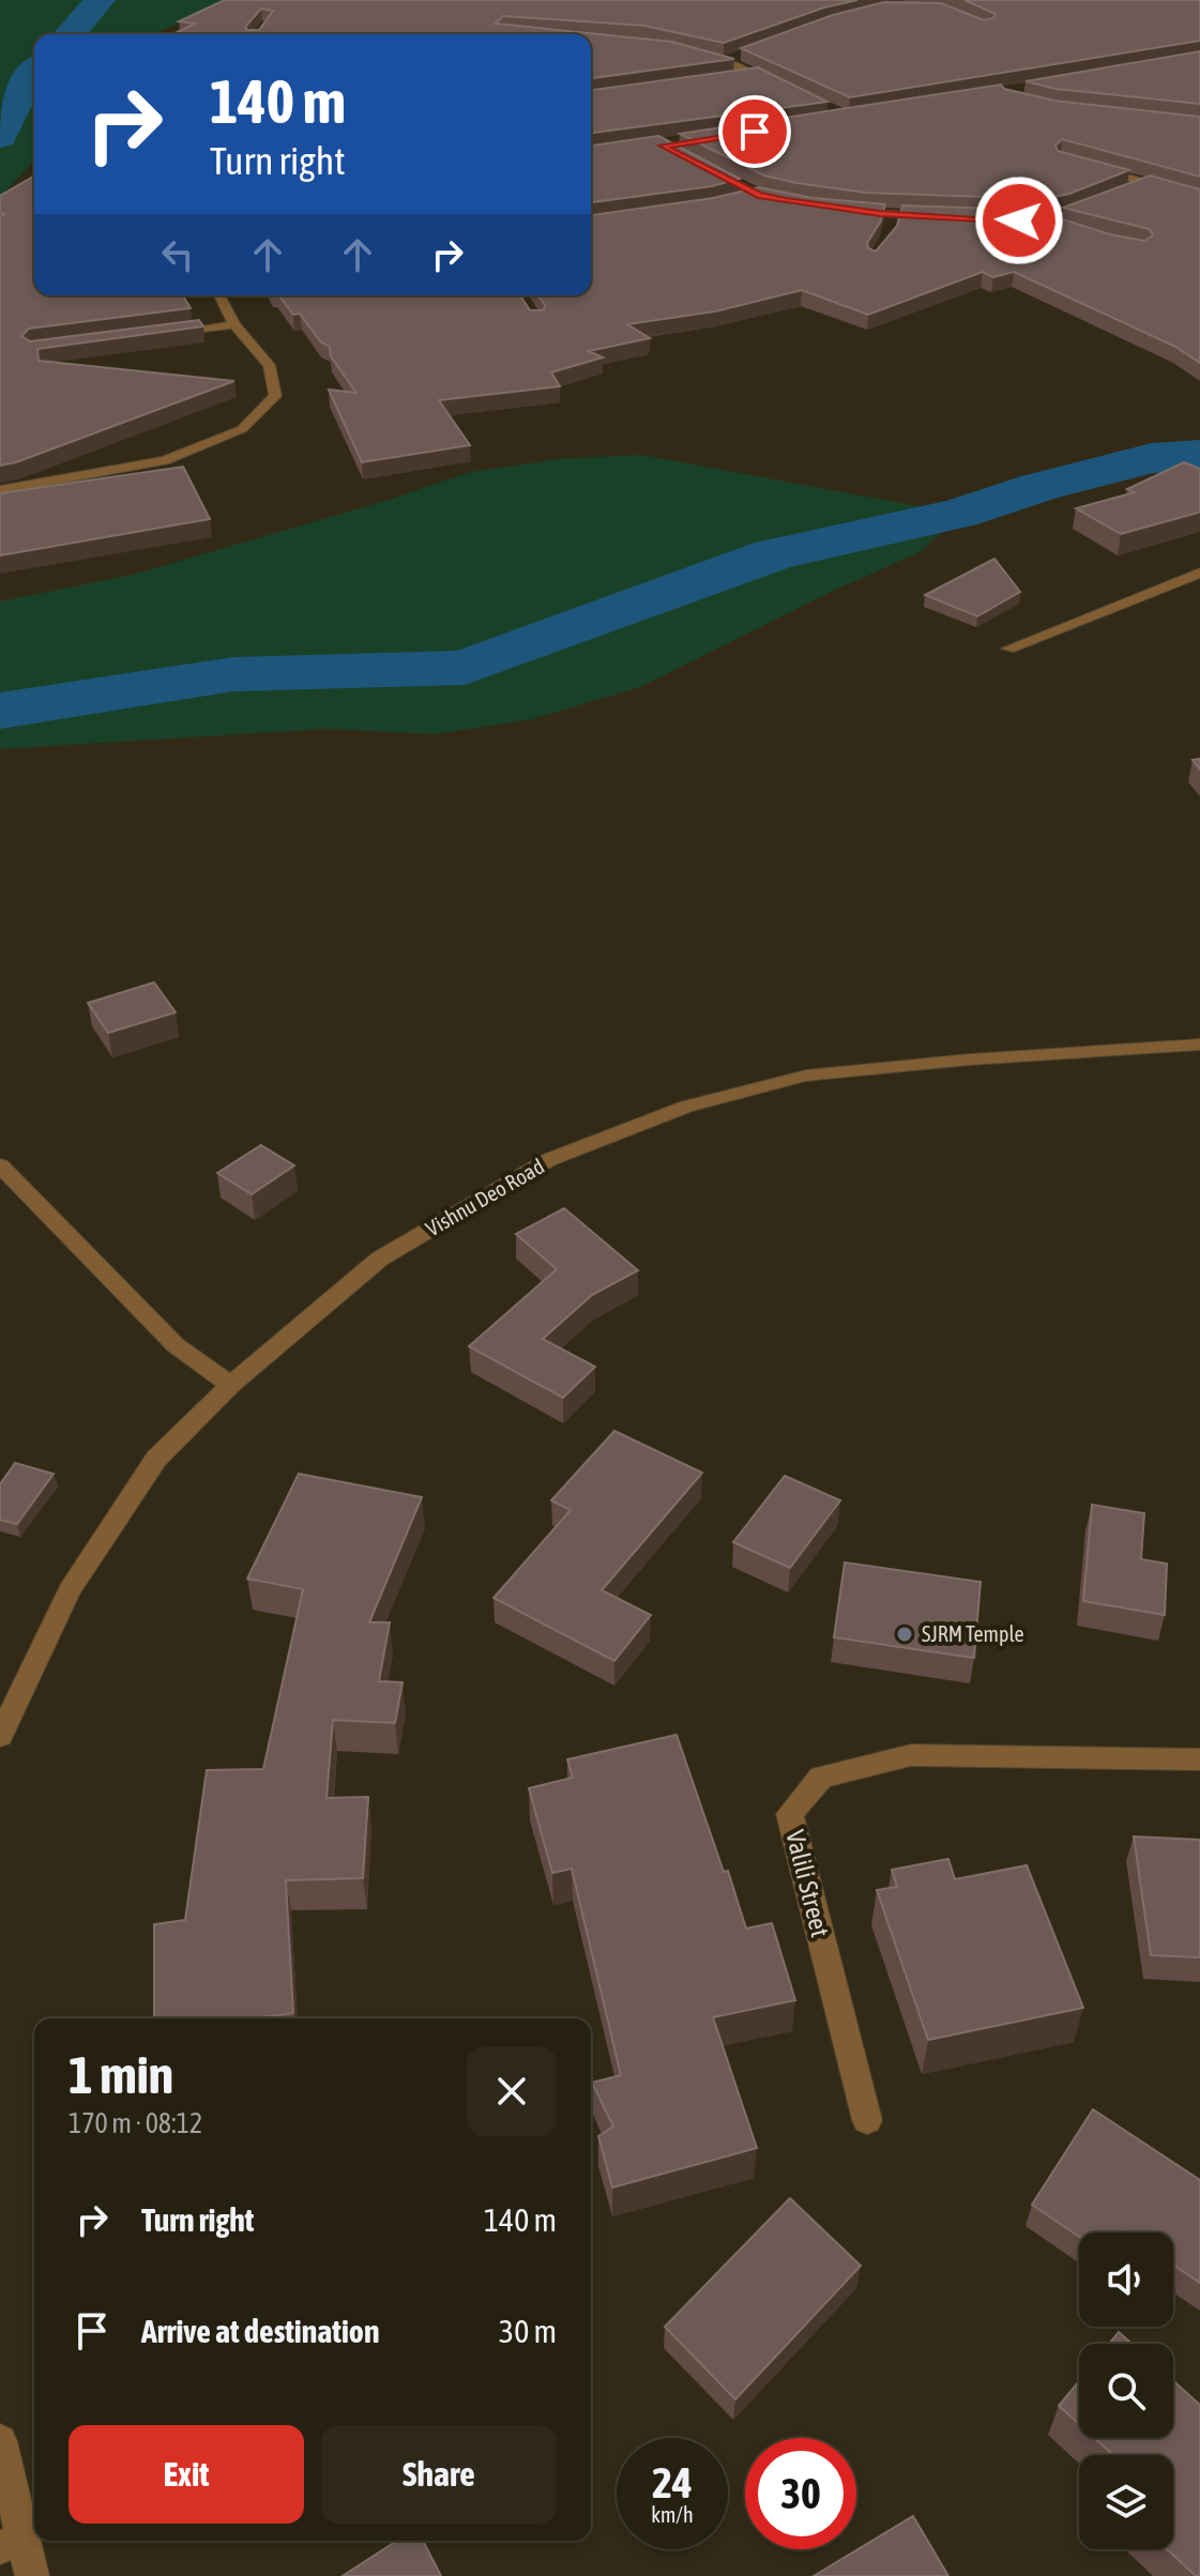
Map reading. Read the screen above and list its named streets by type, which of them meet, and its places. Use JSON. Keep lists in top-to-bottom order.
{
  "streets": {
    "street": ["Vishnu Deo Road", "Valili Street"]
  },
  "places": ["SJRM Temple"],
  "page": {
    "turn": ["140 m", "Turn right"],
    "heading": ["1 min", "170 m · 08:12"],
    "list": [
      {
        "name": "Turn right",
        "value": "140 m"
      },
      {
        "name": "Arrive at destination",
        "value": "30 m"
      }
    ],
    "buttons": ["Exit", "Share"],
    "speed": "24 km/h",
    "limit": "30"
  }
}
